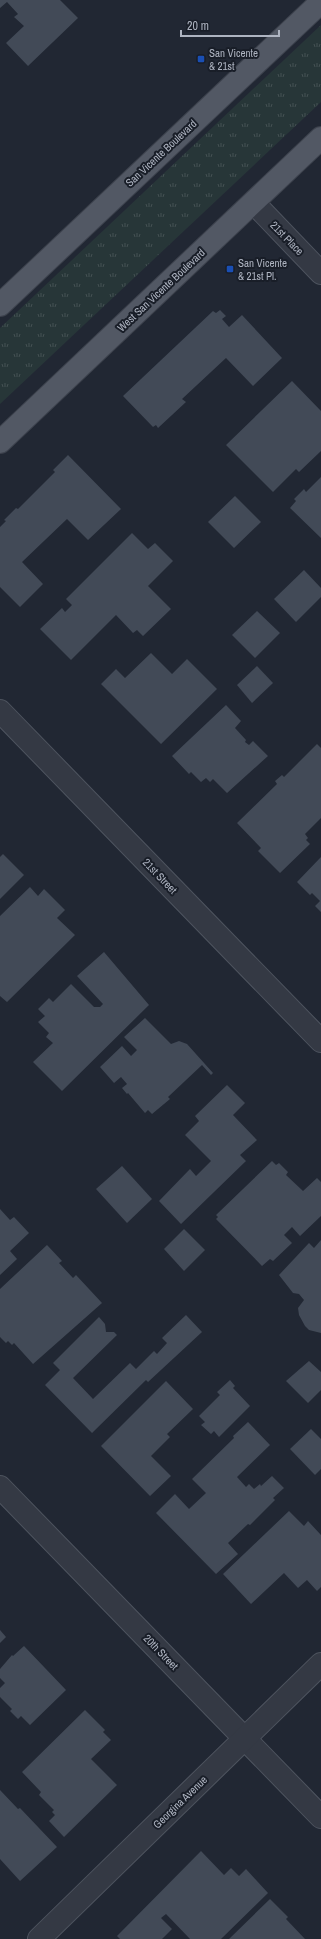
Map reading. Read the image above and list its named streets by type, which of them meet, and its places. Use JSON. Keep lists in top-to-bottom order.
{
  "streets": {
    "main road": ["San Vicente Boulevard", "West San Vicente Boulevard"],
    "street": [
      "21st Place",
      "21st Street",
      "20th Street",
      "Georgina Avenue"
    ]
  },
  "crossings": [
    ["21st Place", "West San Vicente Boulevard"],
    ["20th Street", "Georgina Avenue"]
  ],
  "places": {
    "transit": ["San Vicente & 21st", "San Vicente & 21st Pl."]
  },
  "scale_bar": "20 m"
}
